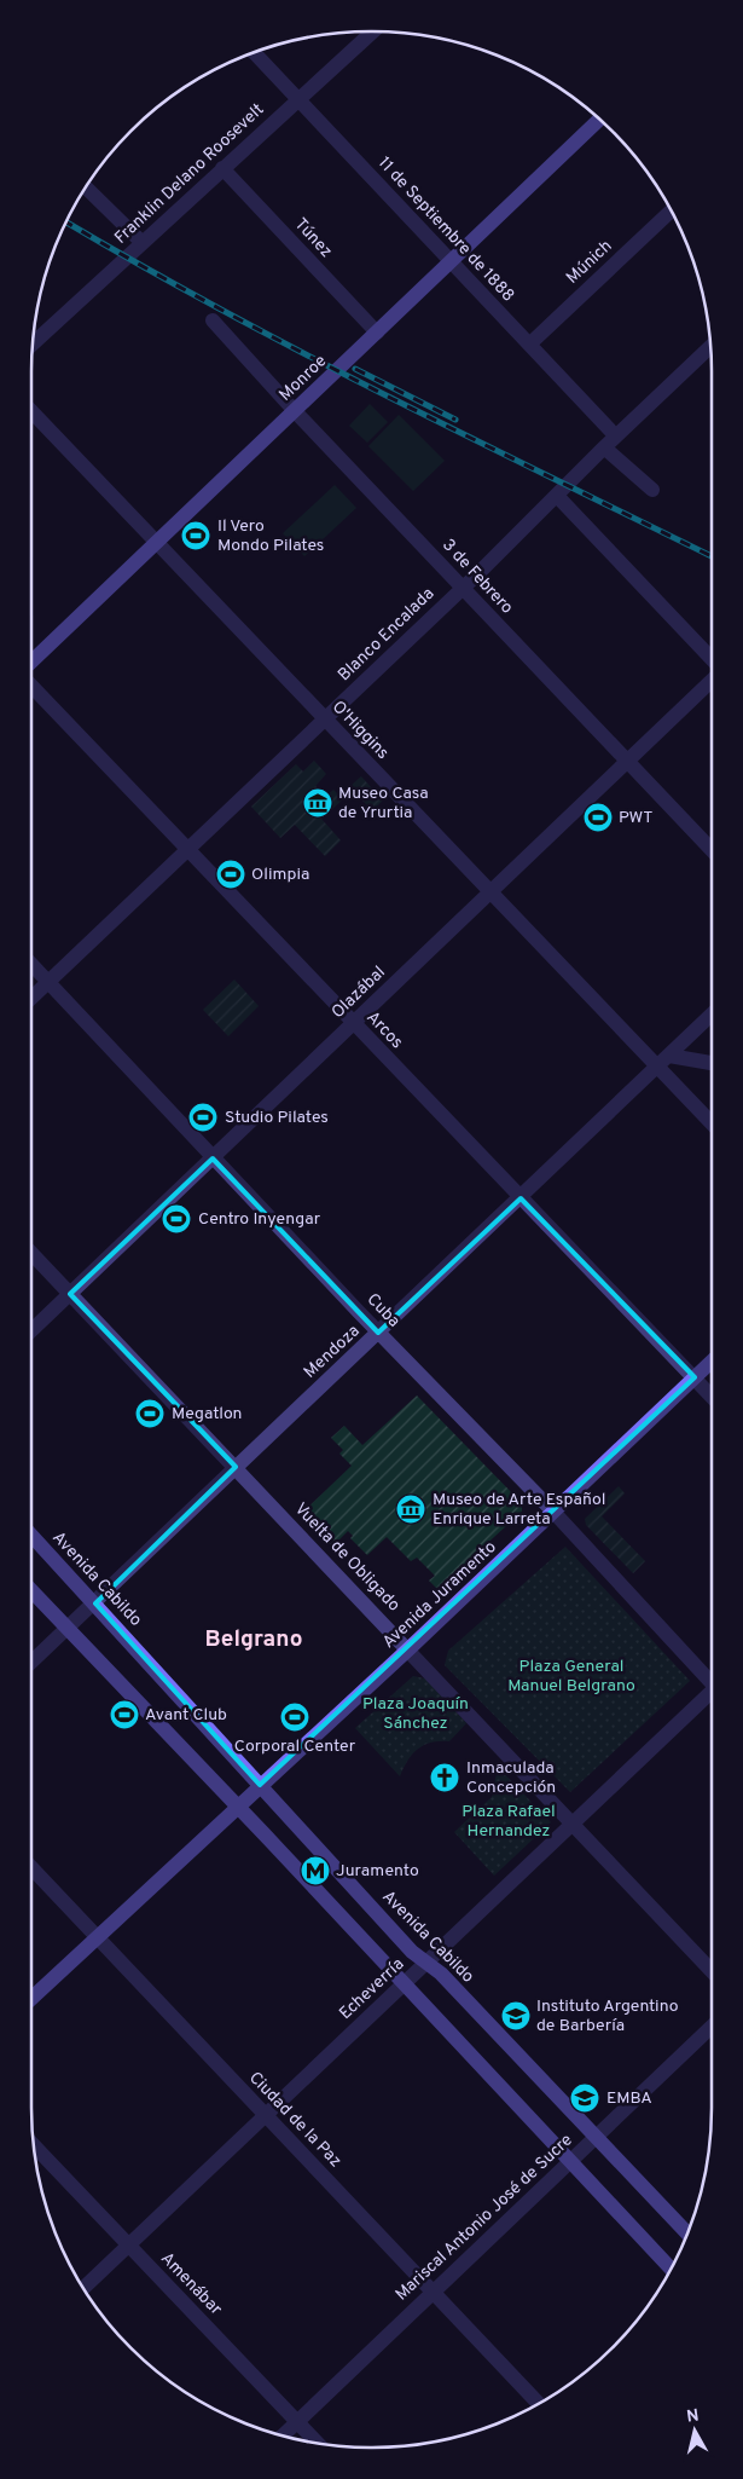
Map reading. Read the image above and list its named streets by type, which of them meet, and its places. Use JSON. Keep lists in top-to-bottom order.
{
  "streets": {
    "main road": ["Monroe", "Avenida Cabildo", "Avenida Juramento"],
    "street": [
      "Franklin Delano Roosevelt",
      "11 de Septiembre de 1888",
      "Túnez",
      "Múnich",
      "3 de Febrero",
      "Blanco Encalada",
      "O'Higgins",
      "Olazábal",
      "Arcos",
      "Cuba",
      "Mendoza",
      "Vuelta de Obligado",
      "Echeverría",
      "Ciudad de la Paz",
      "Mariscal Antonio José de Sucre",
      "Amenábar"
    ]
  },
  "crossings": [
    ["Franklin Delano Roosevelt", "11 de Septiembre de 1888"],
    ["Franklin Delano Roosevelt", "Túnez"],
    ["11 de Septiembre de 1888", "Múnich"],
    ["11 de Septiembre de 1888", "Monroe"],
    ["11 de Septiembre de 1888", "Blanco Encalada"],
    ["Túnez", "Monroe"],
    ["Monroe", "3 de Febrero"],
    ["Monroe", "O'Higgins"],
    ["3 de Febrero", "Blanco Encalada"],
    ["3 de Febrero", "Olazábal"],
    ["Blanco Encalada", "O'Higgins"],
    ["Blanco Encalada", "Arcos"],
    ["Blanco Encalada", "Cuba"],
    ["O'Higgins", "Olazábal"],
    ["O'Higgins", "Mendoza"],
    ["Olazábal", "Arcos"],
    ["Olazábal", "Cuba"],
    ["Olazábal", "Vuelta de Obligado"],
    ["Arcos", "Mendoza"],
    ["Arcos", "Avenida Juramento"],
    ["Cuba", "Mendoza"],
    ["Cuba", "Avenida Juramento"],
    ["Mendoza", "Vuelta de Obligado"],
    ["Mendoza", "Avenida Cabildo"],
    ["Vuelta de Obligado", "Avenida Juramento"],
    ["Vuelta de Obligado", "Echeverría"],
    ["Avenida Cabildo", "Avenida Juramento"],
    ["Avenida Cabildo", "Echeverría"],
    ["Avenida Cabildo", "Mariscal Antonio José de Sucre"],
    ["Echeverría", "Ciudad de la Paz"],
    ["Echeverría", "Amenábar"],
    ["Ciudad de la Paz", "Mariscal Antonio José de Sucre"],
    ["Mariscal Antonio José de Sucre", "Amenábar"]
  ],
  "districts": ["Belgrano"],
  "parks": ["Plaza General Manuel Belgrano", "Plaza Joaquín Sánchez", "Plaza Rafael Hernandez"],
  "places": {
    "sports": [
      "Il Vero Mondo Pilates",
      "PWT",
      "Olimpia",
      "Studio Pilates",
      "Centro Inyengar",
      "Megatlon",
      "Avant Club",
      "Corporal Center"
    ],
    "museum": ["Museo Casa de Yrurtia", "Museo de Arte Español Enrique Larreta"],
    "church": ["Inmaculada Concepción"],
    "metro station": ["Juramento"],
    "school or university": ["Instituto Argentino de Barbería", "EMBA"]
  },
  "north": "top"
}
